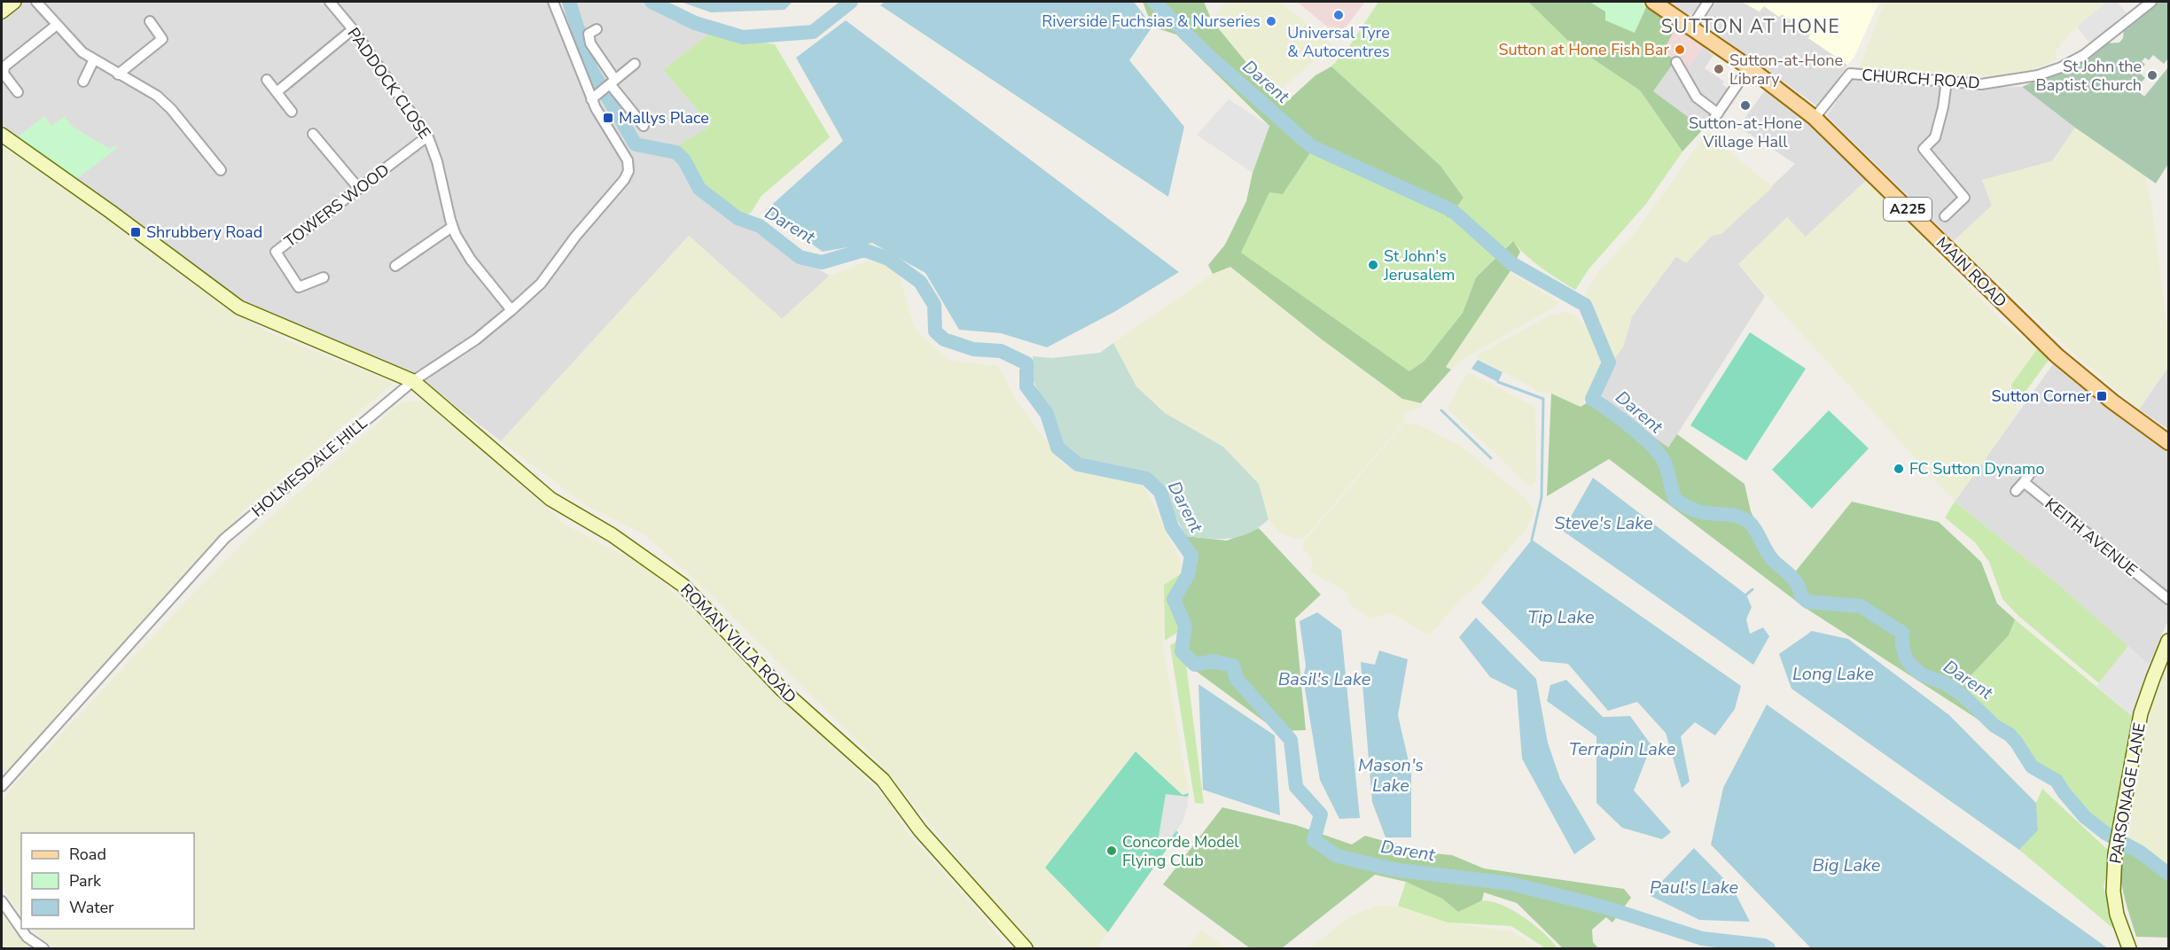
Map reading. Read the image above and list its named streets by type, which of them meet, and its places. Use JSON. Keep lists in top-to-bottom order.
{
  "streets": {
    "main road": ["A225", "MAIN ROAD"],
    "street": [
      "CHURCH ROAD",
      "PADDOCK CLOSE",
      "TOWERS WOOD",
      "HOLMESDALE HILL",
      "KEITH AVENUE",
      "ROMAN VILLA ROAD",
      "PARSONAGE LANE"
    ]
  },
  "crossings": [
    ["CHURCH ROAD", "MAIN ROAD"],
    ["PADDOCK CLOSE", "TOWERS WOOD"],
    ["PADDOCK CLOSE", "HOLMESDALE HILL"],
    ["HOLMESDALE HILL", "ROMAN VILLA ROAD"]
  ],
  "districts": ["SUTTON AT HONE"],
  "water": [
    "Darent",
    "Steve's Lake",
    "Tip Lake",
    "Long Lake",
    "Basil's Lake",
    "Terrapin Lake",
    "Mason's Lake",
    "Big Lake",
    "Paul's Lake"
  ],
  "places": {
    "other": [
      "Universal Tyre & Autocentres",
      "Riverside Fuchsias & Nurseries",
      "Sutton at Hone Fish Bar",
      "Sutton-at-Hone Library",
      "St John the Baptist Church",
      "Sutton-at-Hone Village Hall",
      "St John's Jerusalem",
      "FC Sutton Dynamo",
      "Concorde Model Flying Club"
    ],
    "transit": ["Mallys Place", "Shrubbery Road", "Sutton Corner"]
  },
  "legend": ["Road", "Park", "Water"]
}
